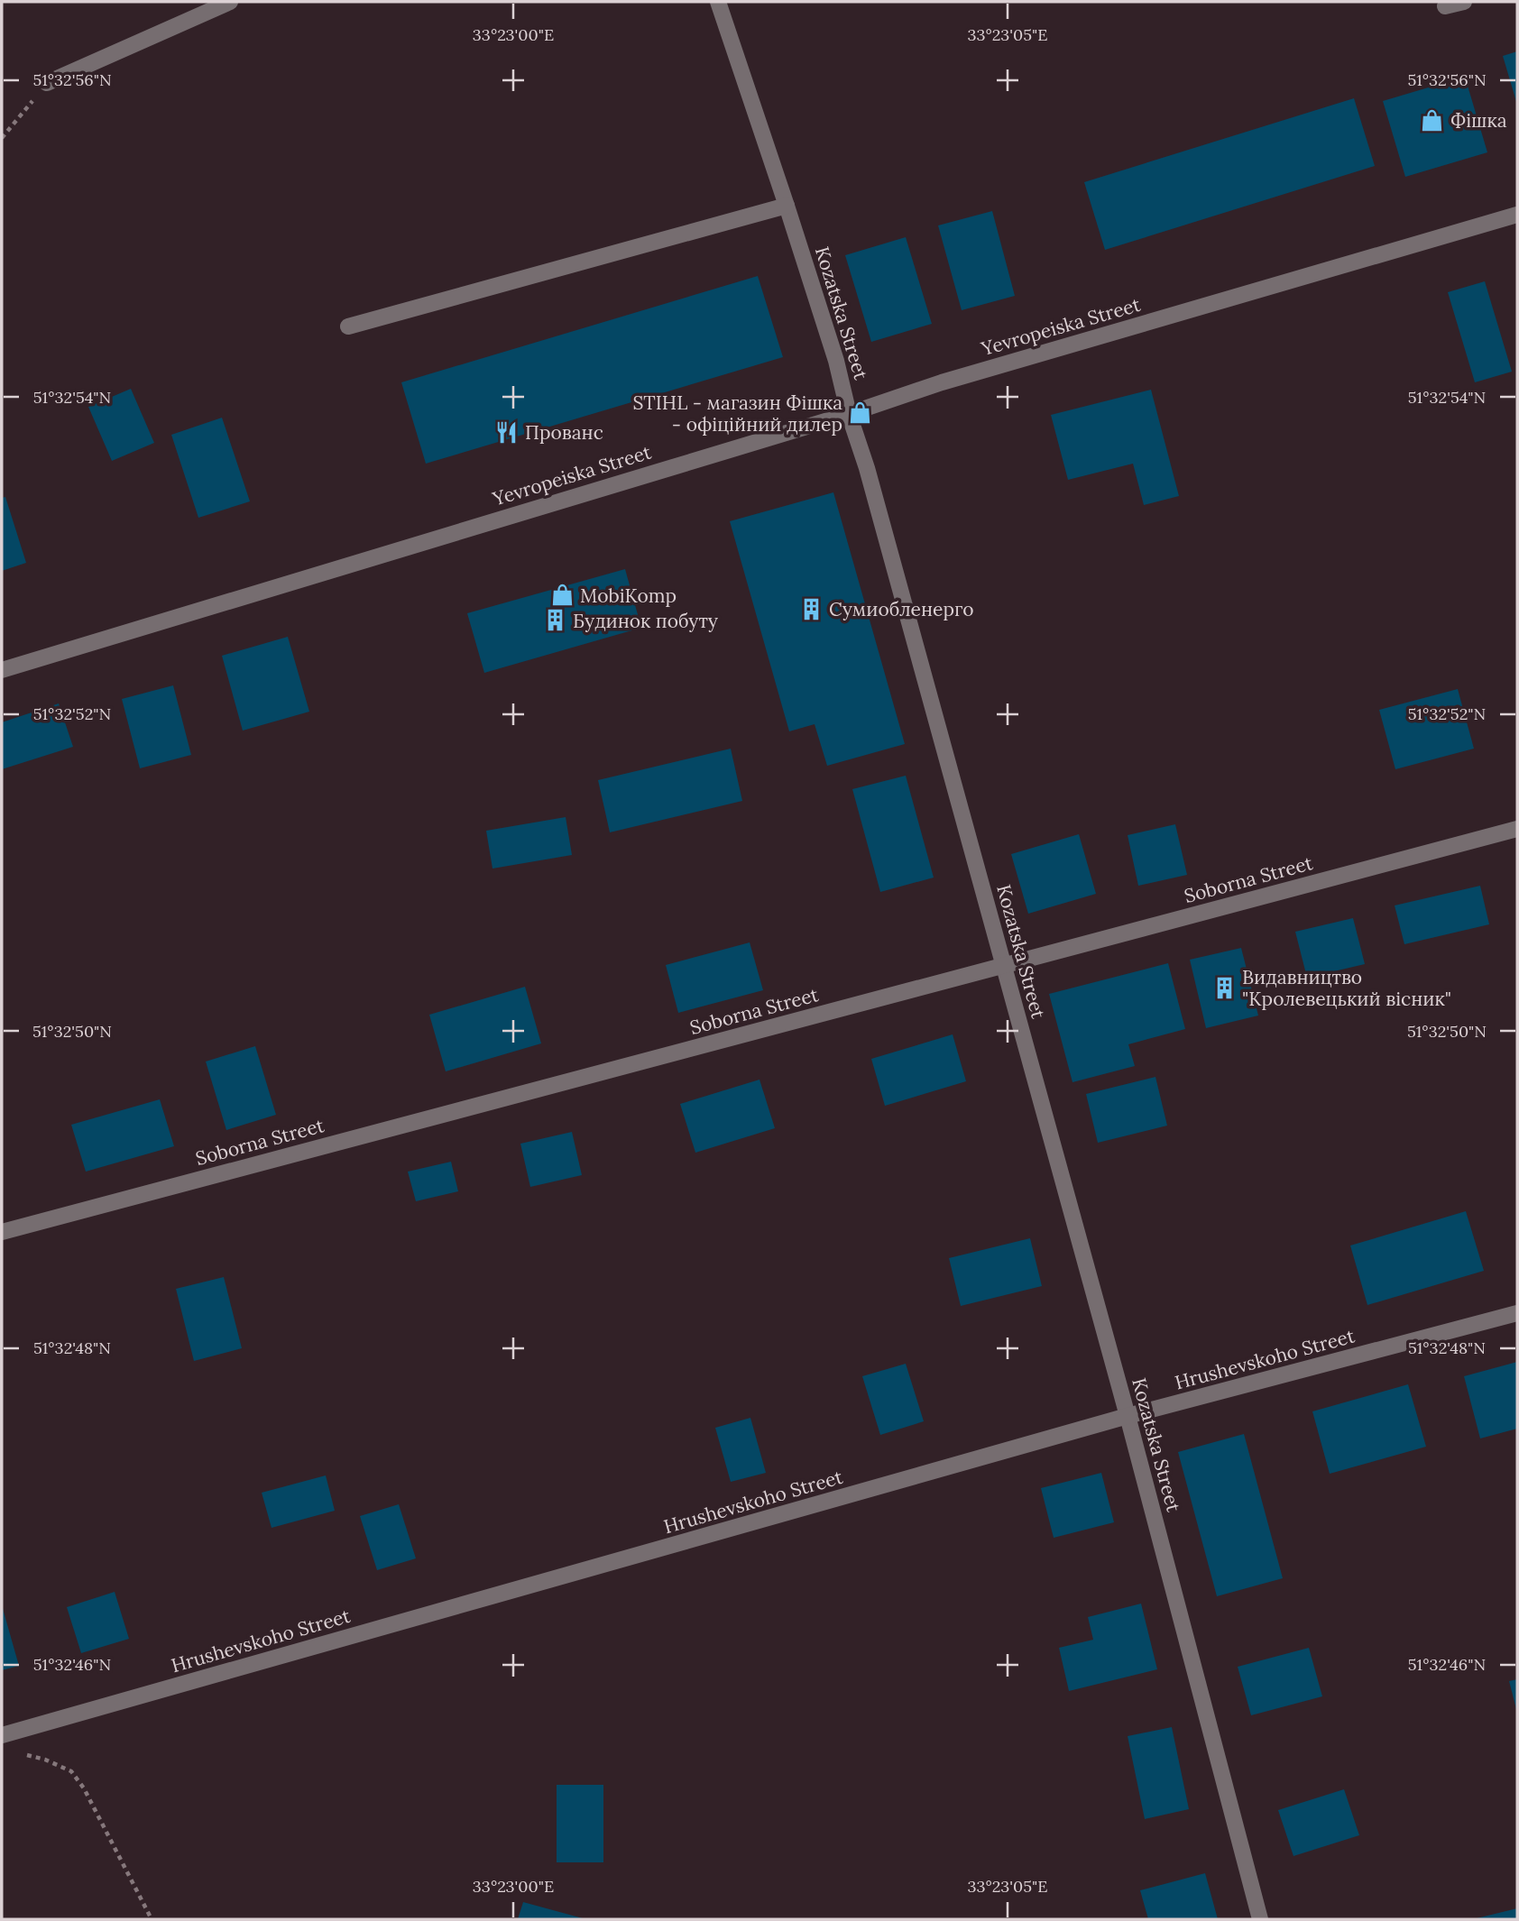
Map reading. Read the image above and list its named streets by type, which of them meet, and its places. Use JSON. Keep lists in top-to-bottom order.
{
  "streets": {
    "street": [
      "Kozatska Street",
      "Yevropeiska Street",
      "Soborna Street",
      "Hrushevskoho Street"
    ]
  },
  "crossings": [
    ["Kozatska Street", "Yevropeiska Street"],
    ["Kozatska Street", "Soborna Street"],
    ["Kozatska Street", "Hrushevskoho Street"]
  ],
  "places": {
    "shop": ["Фішка", "STIHL - магазин Фішка - офіційний дилер", "MobiKomp"],
    "restaurant": ["Прованс"],
    "building": ["Сумиобленерго", "Будинок побуту", "Видавництво \"Кролевецький вісник\""]
  },
  "coordinates": [
    "33°23'00\"E",
    "33°23'05\"E",
    "51°32'56\"N",
    "51°32'54\"N",
    "51°32'52\"N",
    "51°32'50\"N",
    "51°32'48\"N",
    "51°32'46\"N"
  ]
}
